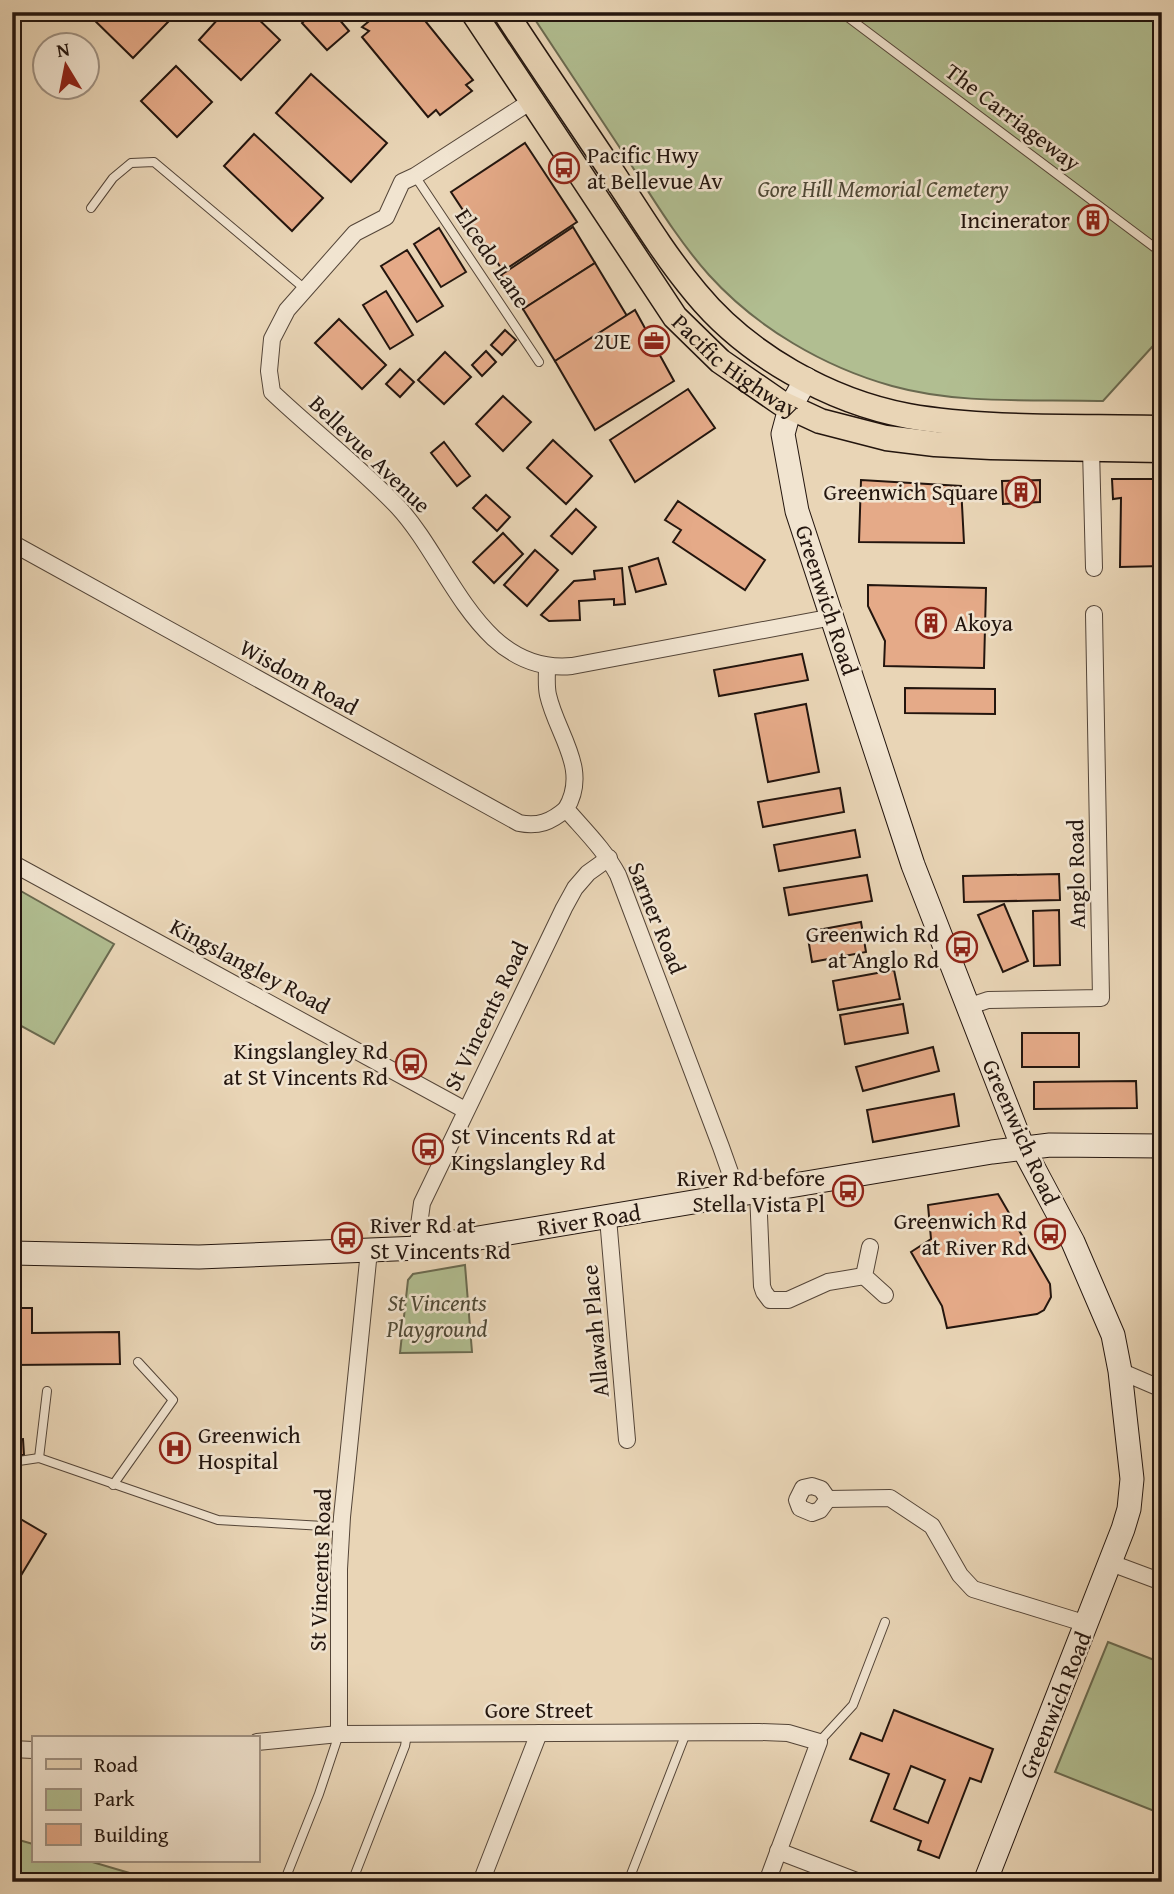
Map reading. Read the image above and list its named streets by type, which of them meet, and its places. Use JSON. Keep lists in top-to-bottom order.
{
  "streets": {
    "main road": ["Pacific Highway", "Greenwich Road", "River Road"],
    "street": [
      "Bellevue Avenue",
      "Wisdom Road",
      "Anglo Road",
      "Sarner Road",
      "Kingslangley Road",
      "St Vincents Road",
      "Allawah Place",
      "Gore Street"
    ],
    "lane": ["The Carriageway", "Elcedo Lane"]
  },
  "crossings": [
    ["Elcedo Lane", "Bellevue Avenue"],
    ["Pacific Highway", "Bellevue Avenue"],
    ["Pacific Highway", "Greenwich Road"],
    ["Bellevue Avenue", "Greenwich Road"],
    ["Greenwich Road", "Anglo Road"],
    ["Greenwich Road", "River Road"],
    ["Wisdom Road", "Sarner Road"],
    ["Sarner Road", "St Vincents Road"],
    ["Sarner Road", "River Road"],
    ["Kingslangley Road", "St Vincents Road"],
    ["St Vincents Road", "River Road"],
    ["St Vincents Road", "Gore Street"],
    ["River Road", "Allawah Place"]
  ],
  "parks": ["Gore Hill Memorial Cemetery", "St Vincents Playground"],
  "places": {
    "bus stop": [
      "Pacific Hwy at Bellevue Av",
      "Greenwich Rd at Anglo Rd",
      "Kingslangley Rd at St Vincents Rd",
      "St Vincents Rd at Kingslangley Rd",
      "River Rd before Stella Vista Pl",
      "Greenwich Rd at River Rd",
      "River Rd at St Vincents Rd"
    ],
    "building": ["Incinerator", "Greenwich Square", "Akoya"],
    "office": ["2UE"],
    "hospital": ["Greenwich Hospital"]
  },
  "legend": ["Road", "Park", "Building"],
  "north": "top"
}
